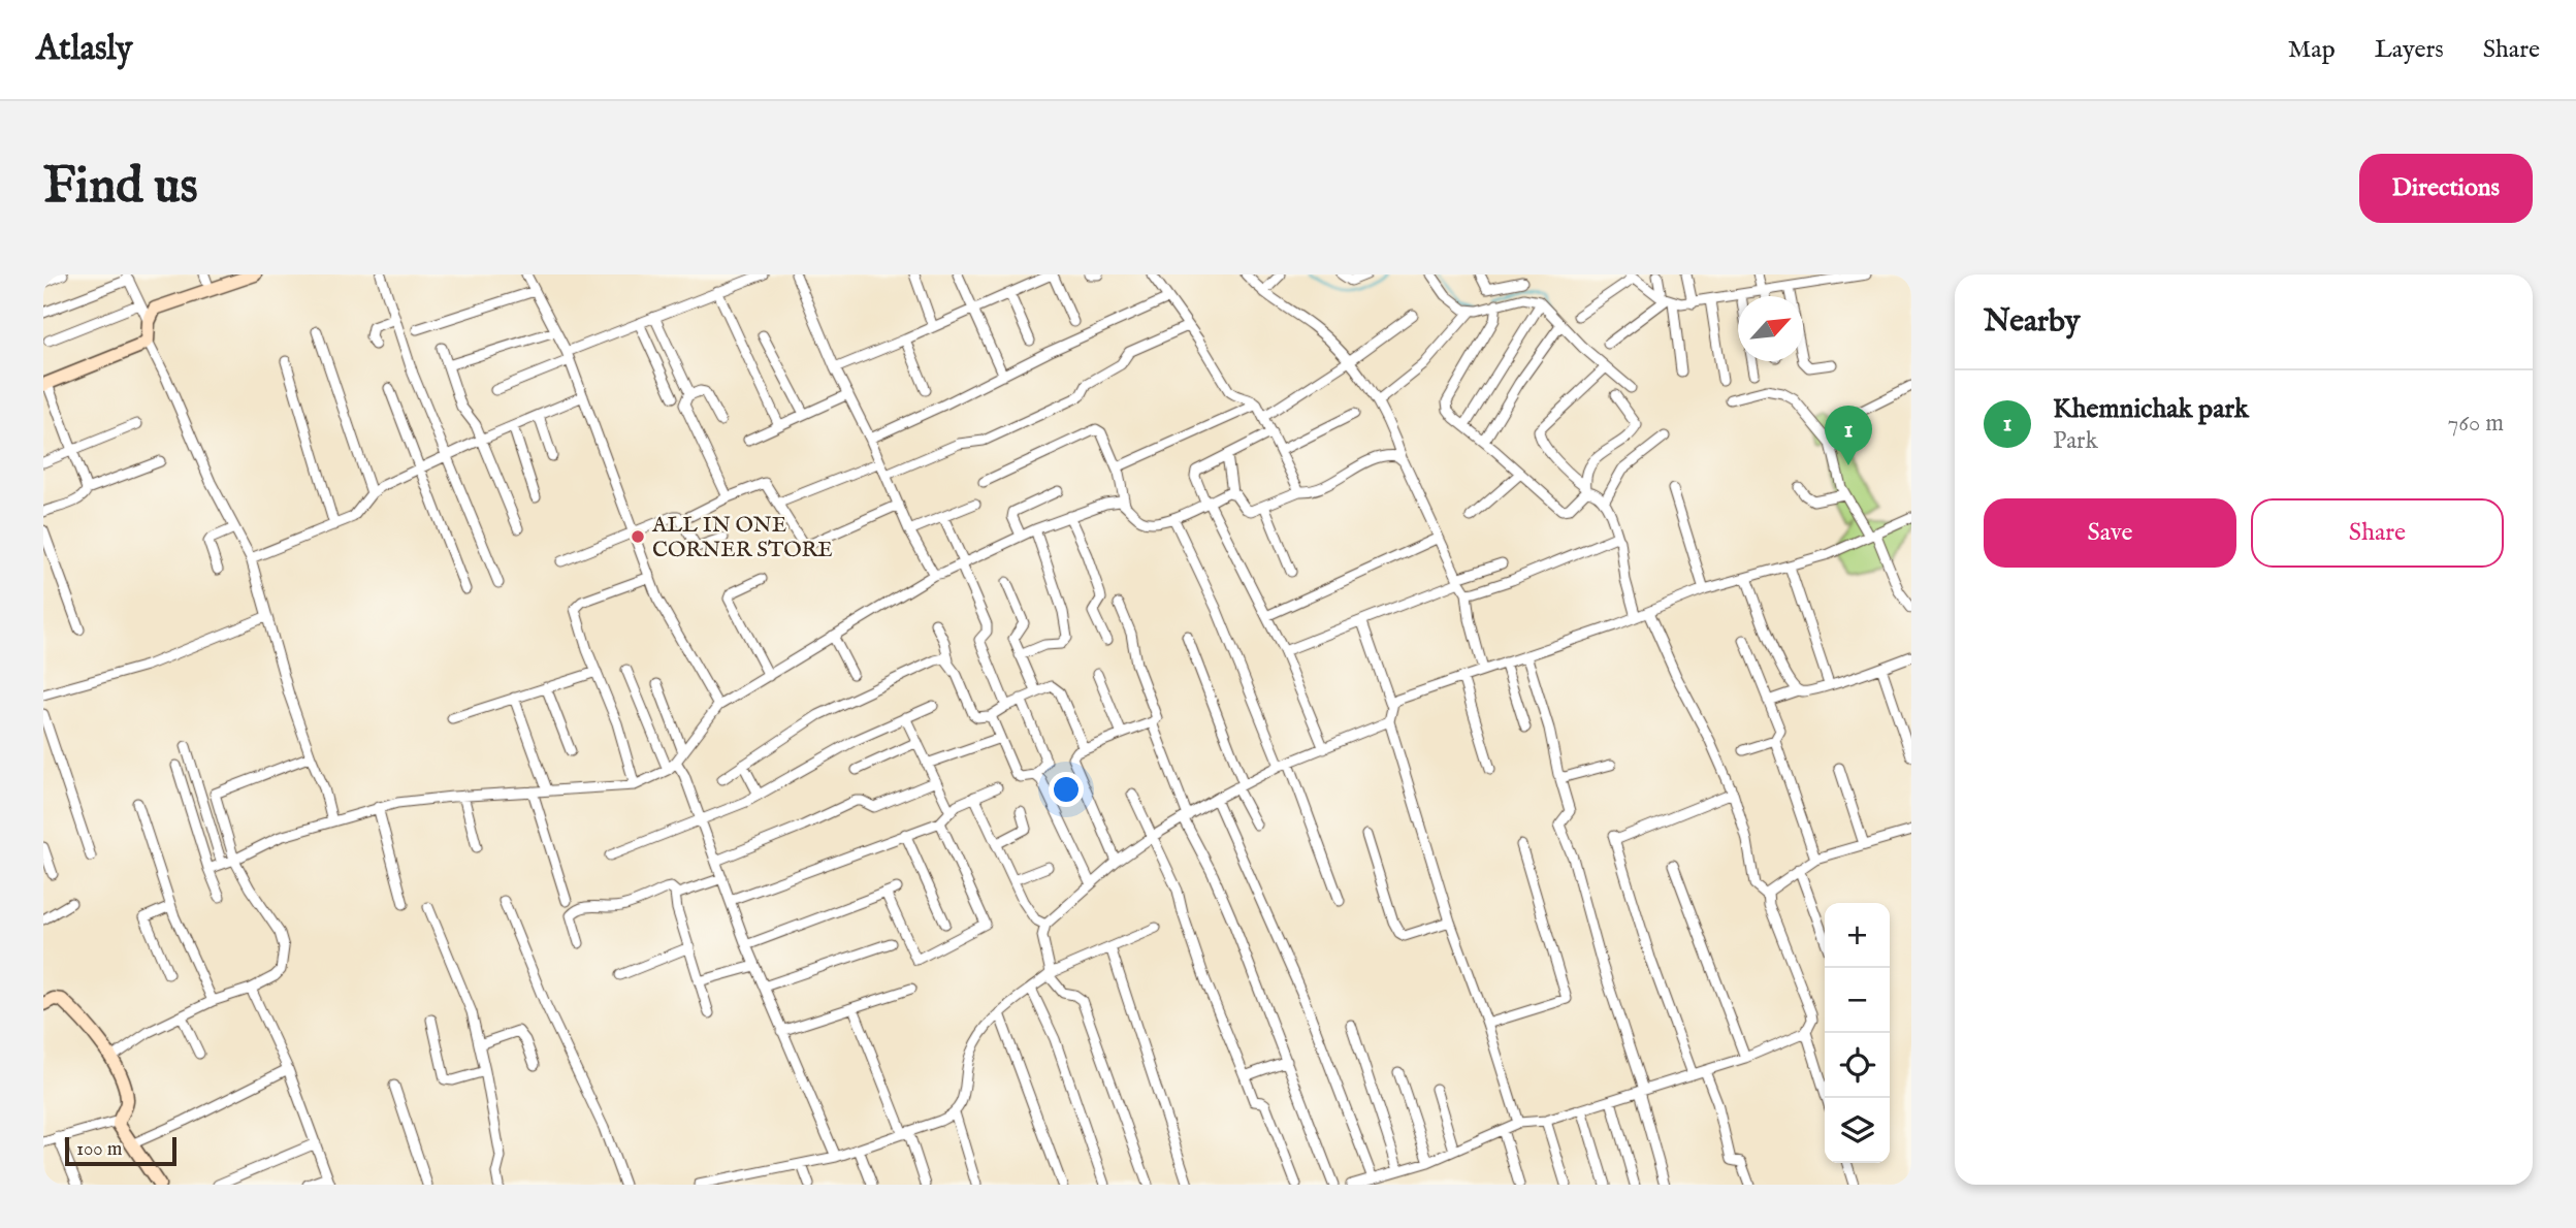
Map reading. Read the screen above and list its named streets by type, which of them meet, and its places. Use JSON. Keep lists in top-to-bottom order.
{
  "places": ["ALL IN ONE CORNER STORE"],
  "scale_bar": "100 m",
  "north": "top right",
  "page": {
    "header": "Atlasly",
    "nav": ["Map", "Layers", "Share"],
    "buttons": [
      "Directions",
      ["Save", "Share"]
    ],
    "title": "Find us",
    "heading": "Nearby",
    "list": [
      {
        "mark": "1",
        "name": "Khemnichak park",
        "note": "Park",
        "value": "760 m"
      }
    ],
    "pins": "1",
    "map_buttons": ["+", "−"],
    "scale": "100 m"
  }
}
